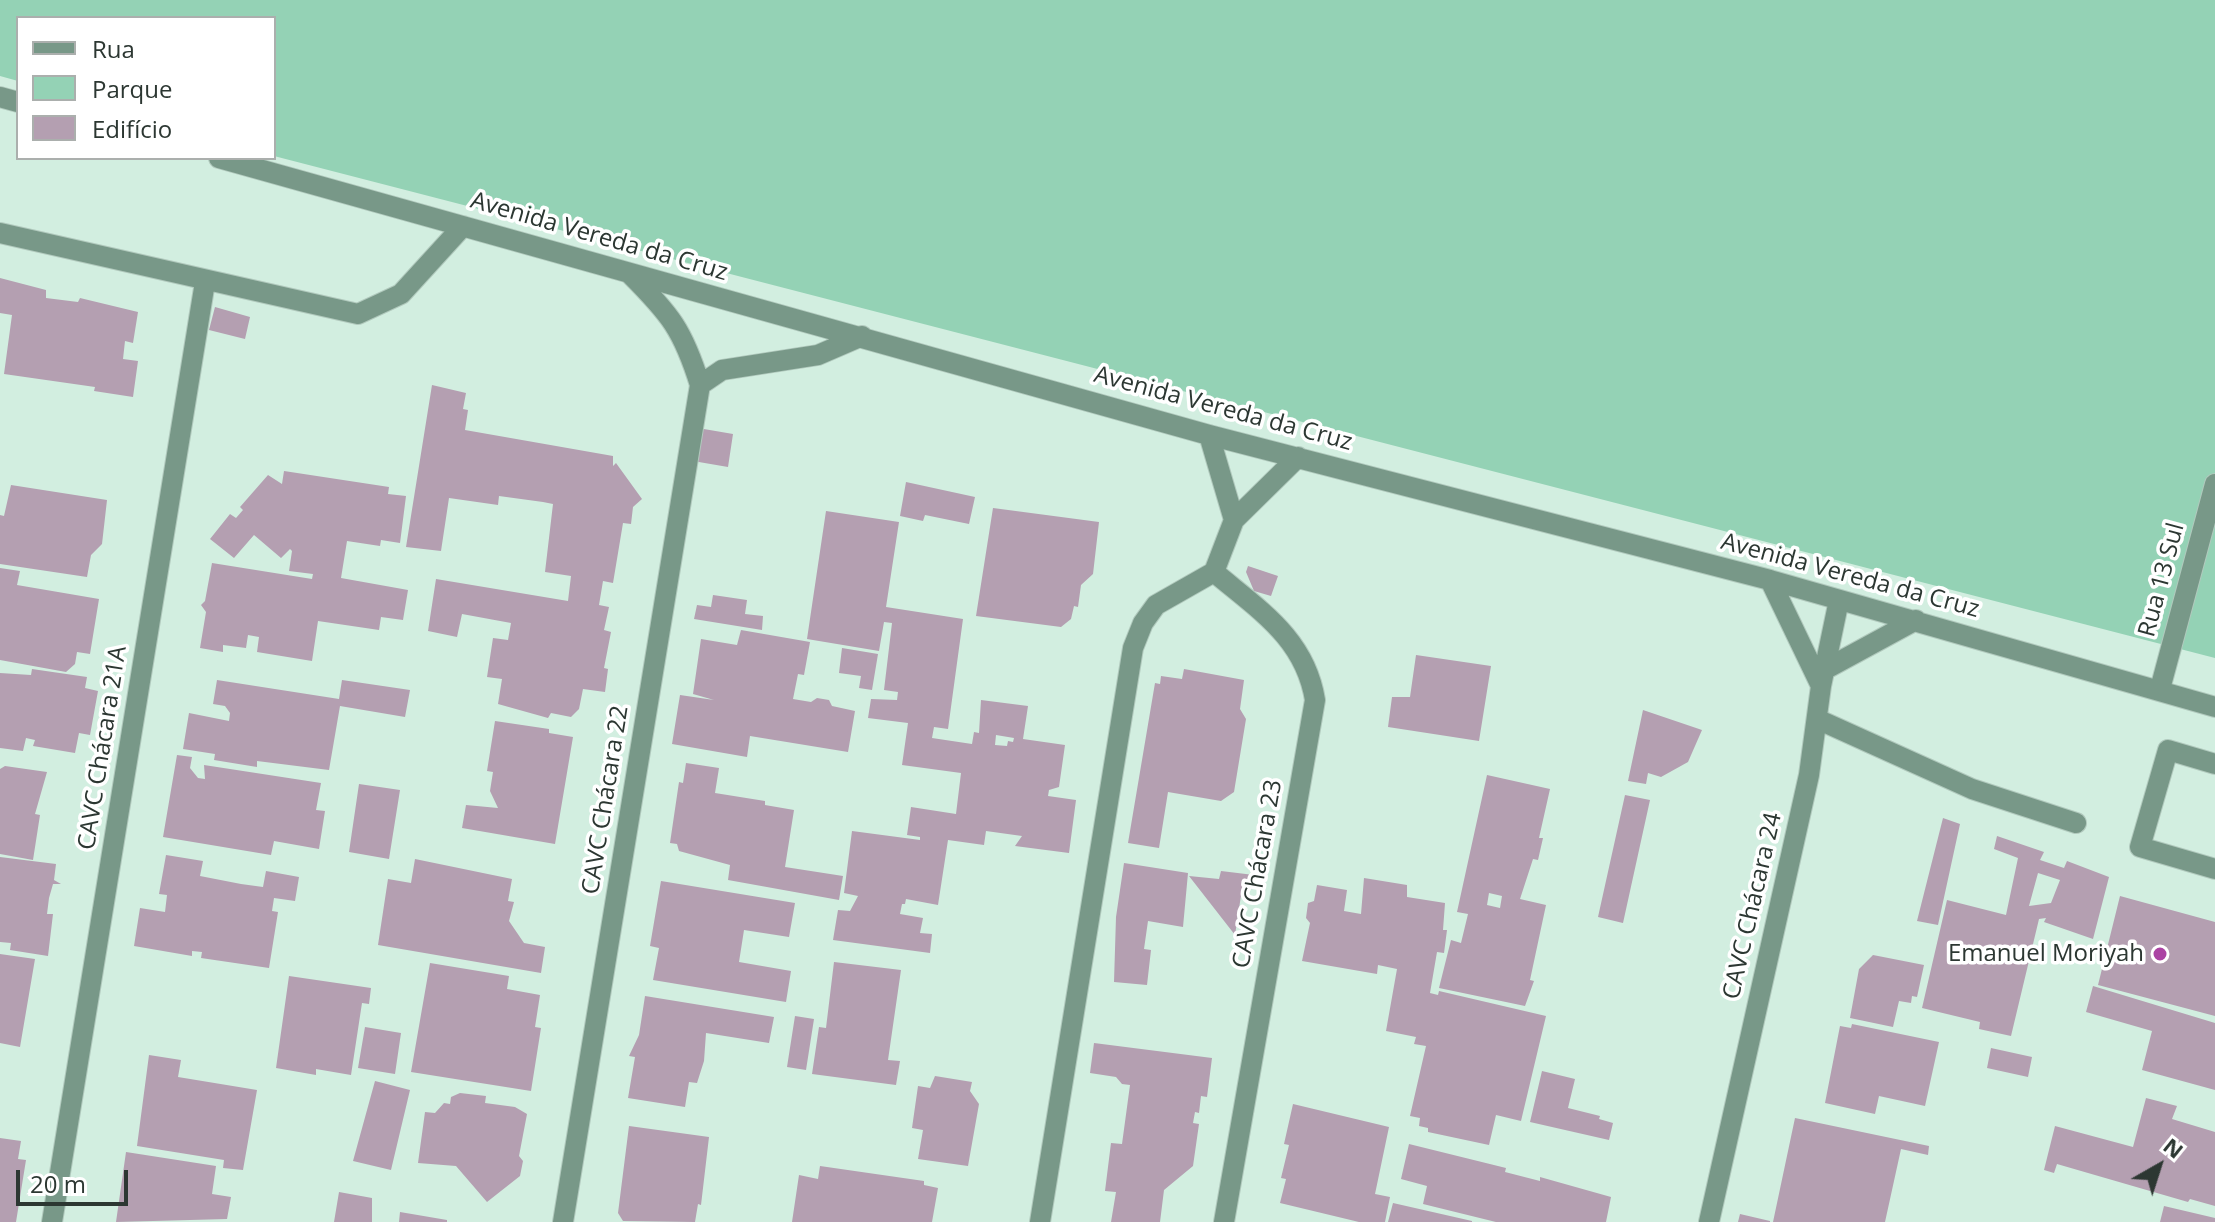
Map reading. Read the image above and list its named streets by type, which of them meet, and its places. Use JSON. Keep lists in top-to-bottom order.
{
  "streets": {
    "street": [
      "Avenida Vereda da Cruz",
      "Rua 13 Sul",
      "CAVC Chácara 21A",
      "CAVC Chácara 22",
      "CAVC Chácara 23",
      "CAVC Chácara 24"
    ]
  },
  "crossings": [
    ["Avenida Vereda da Cruz", "Rua 13 Sul"],
    ["Avenida Vereda da Cruz", "CAVC Chácara 22"],
    ["Avenida Vereda da Cruz", "CAVC Chácara 24"]
  ],
  "places": ["Emanuel Moriyah"],
  "legend": ["Rua", "Parque", "Edifício"],
  "scale_bar": "20 m",
  "north": "top right"
}
